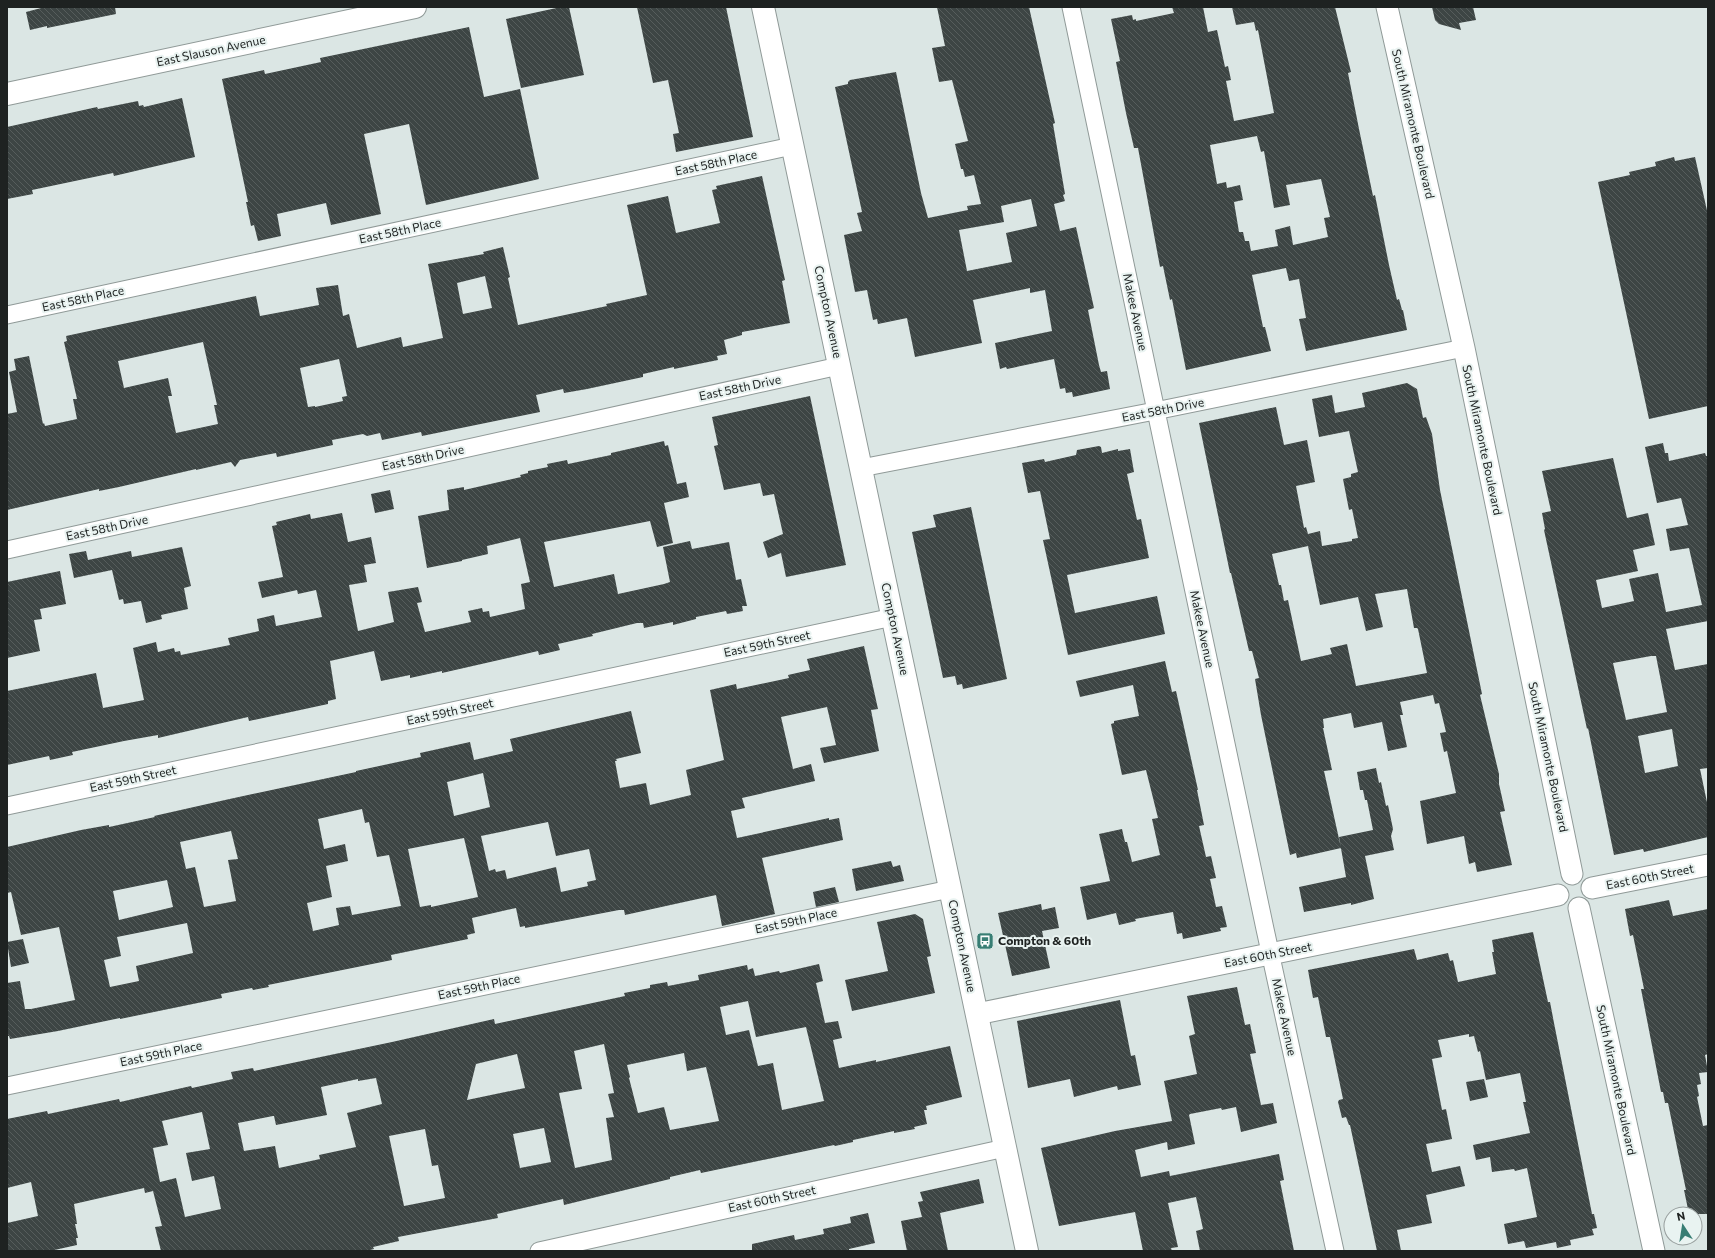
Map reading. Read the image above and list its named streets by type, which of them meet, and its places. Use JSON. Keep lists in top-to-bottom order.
{
  "streets": {
    "main road": ["East Slauson Avenue", "Compton Avenue"],
    "street": [
      "South Miramonte Boulevard",
      "East 58th Place",
      "Makee Avenue",
      "East 58th Drive",
      "East 59th Street",
      "East 60th Street",
      "East 59th Place"
    ]
  },
  "crossings": [
    ["South Miramonte Boulevard", "East 58th Drive"],
    ["South Miramonte Boulevard", "East 60th Street"],
    ["East 58th Place", "Compton Avenue"],
    ["Compton Avenue", "East 58th Drive"],
    ["Compton Avenue", "East 59th Street"],
    ["Compton Avenue", "East 60th Street"],
    ["Compton Avenue", "East 59th Place"],
    ["Makee Avenue", "East 58th Drive"],
    ["Makee Avenue", "East 60th Street"]
  ],
  "places": {
    "bus stop": ["Compton & 60th"]
  },
  "north": "top"
}
